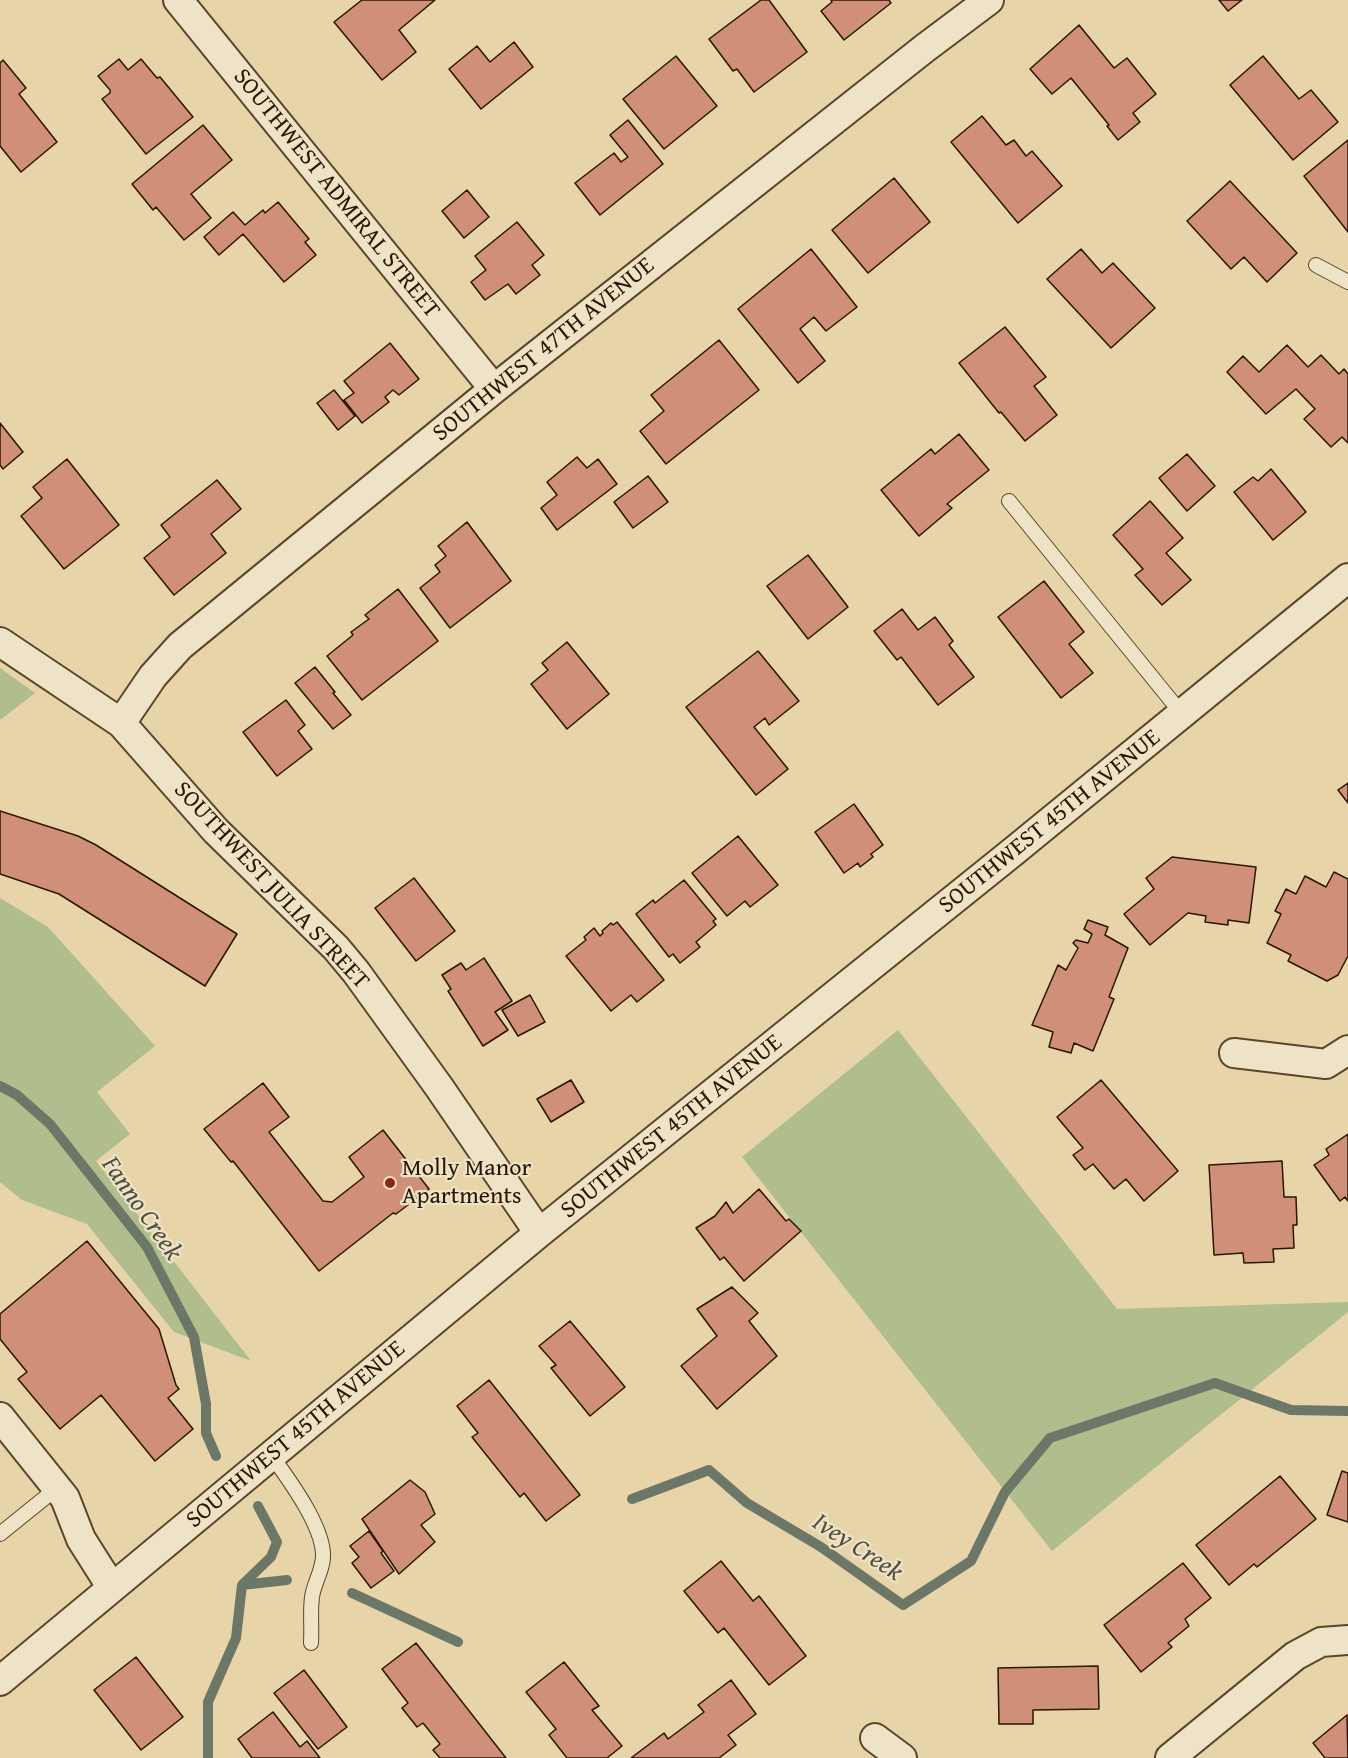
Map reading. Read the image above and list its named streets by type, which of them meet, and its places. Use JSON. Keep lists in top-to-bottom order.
{
  "streets": {
    "street": [
      "SOUTHWEST ADMIRAL STREET",
      "SOUTHWEST 47TH AVENUE",
      "SOUTHWEST 45TH AVENUE",
      "SOUTHWEST JULIA STREET"
    ]
  },
  "crossings": [
    ["SOUTHWEST ADMIRAL STREET", "SOUTHWEST 47TH AVENUE"],
    ["SOUTHWEST 47TH AVENUE", "SOUTHWEST JULIA STREET"],
    ["SOUTHWEST 45TH AVENUE", "SOUTHWEST JULIA STREET"]
  ],
  "water": ["Fanno Creek", "Ivey Creek"],
  "places": ["Molly Manor Apartments"]
}
